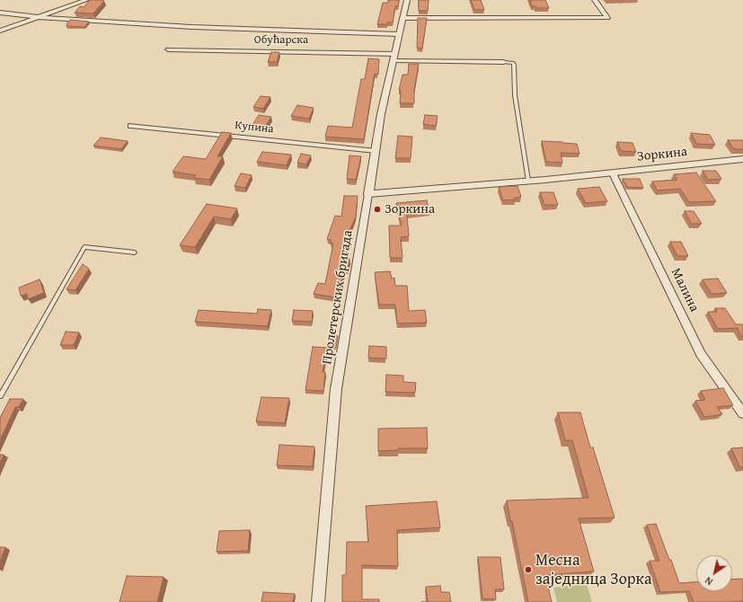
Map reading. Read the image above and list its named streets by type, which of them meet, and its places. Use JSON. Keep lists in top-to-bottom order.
{
  "streets": {
    "street": [
      "Обућарска",
      "Купина",
      "Зоркина",
      "Малина",
      "Пролетерских бригада"
    ]
  },
  "crossings": [
    ["Обућарска", "Пролетерских бригада"],
    ["Купина", "Пролетерских бригада"],
    ["Зоркина", "Малина"],
    ["Зоркина", "Пролетерских бригада"]
  ],
  "places": ["Зоркина", "Месна заједница Зорка"],
  "north": "bottom left"
}
